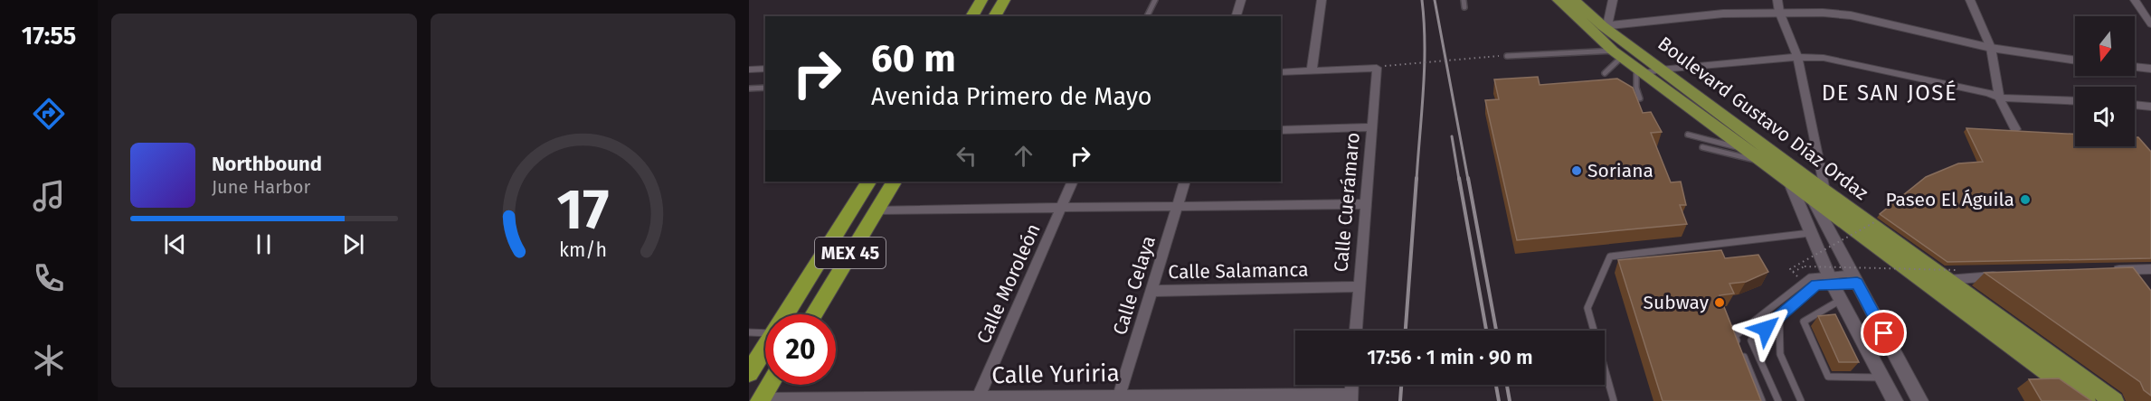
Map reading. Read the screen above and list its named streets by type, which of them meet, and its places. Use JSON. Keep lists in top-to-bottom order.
{
  "streets": {
    "highway": ["MEX 45"],
    "main road": ["Boulevard Gustavo Díaz Ordaz"],
    "street": [
      "Calle Cuerámaro",
      "Calle Salamanca",
      "Calle Moroleón",
      "Calle Celaya",
      "Calle Yuriria"
    ]
  },
  "crossings": [
    ["Calle Cuerámaro", "Calle Salamanca"],
    ["Calle Salamanca", "Calle Celaya"],
    ["Calle Moroleón", "Calle Yuriria"],
    ["Calle Celaya", "Calle Yuriria"]
  ],
  "districts": ["DE SAN JOSÉ"],
  "places": ["Soriana", "Paseo El Águila", "Subway"],
  "north": "bottom",
  "page": {
    "tabs": "17:55",
    "turn": ["60 m", "Avenida Primero de Mayo"],
    "song": ["Northbound", "June Harbor"],
    "limit": "20",
    "trip": "17:56 · 1 min · 90 m",
    "gauge": ["17", "km/h"]
  }
}
